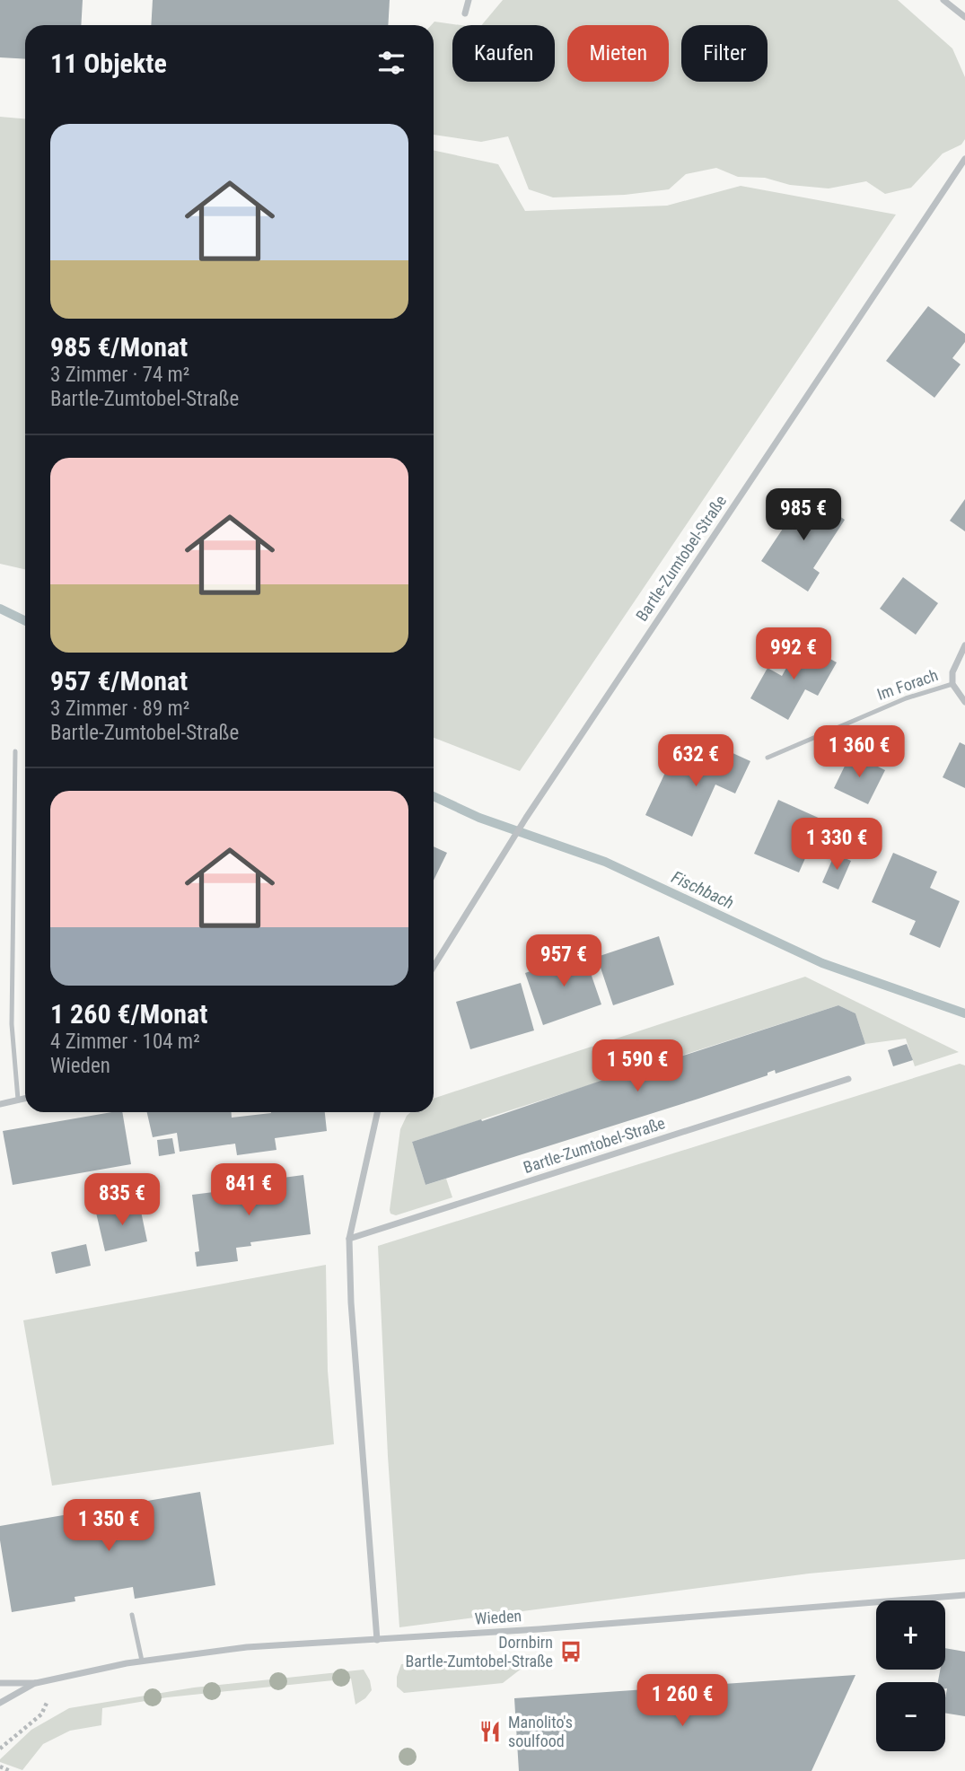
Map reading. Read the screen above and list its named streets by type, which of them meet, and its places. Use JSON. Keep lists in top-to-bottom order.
{
  "streets": {
    "street": ["Bartle-Zumtobel-Straße", "Im Forach", "Wieden"]
  },
  "water": ["Fischbach"],
  "places": {
    "bus stop": ["Dornbirn Bartle-Zumtobel-Straße"],
    "restaurant": ["Manolito's soulfood"]
  },
  "page": {
    "chip": ["Kaufen", "Mieten", "Filter"],
    "heading": "11 Objekte",
    "list": [
      {
        "name": "985 €/Monat",
        "note": "3 Zimmer · 74 m² · Bartle-Zumtobel-Straße"
      },
      {
        "name": "957 €/Monat",
        "note": "3 Zimmer · 89 m² · Bartle-Zumtobel-Straße"
      },
      {
        "name": "1 260 €/Monat",
        "note": "4 Zimmer · 104 m² · Wieden"
      }
    ],
    "price": [
      "985 €",
      "992 €",
      "1 360 €",
      "632 €",
      "1 330 €",
      "957 €",
      "1 590 €",
      "841 €",
      "835 €",
      "1 350 €",
      "1 260 €"
    ],
    "map_buttons": ["+", "−"]
  }
}
